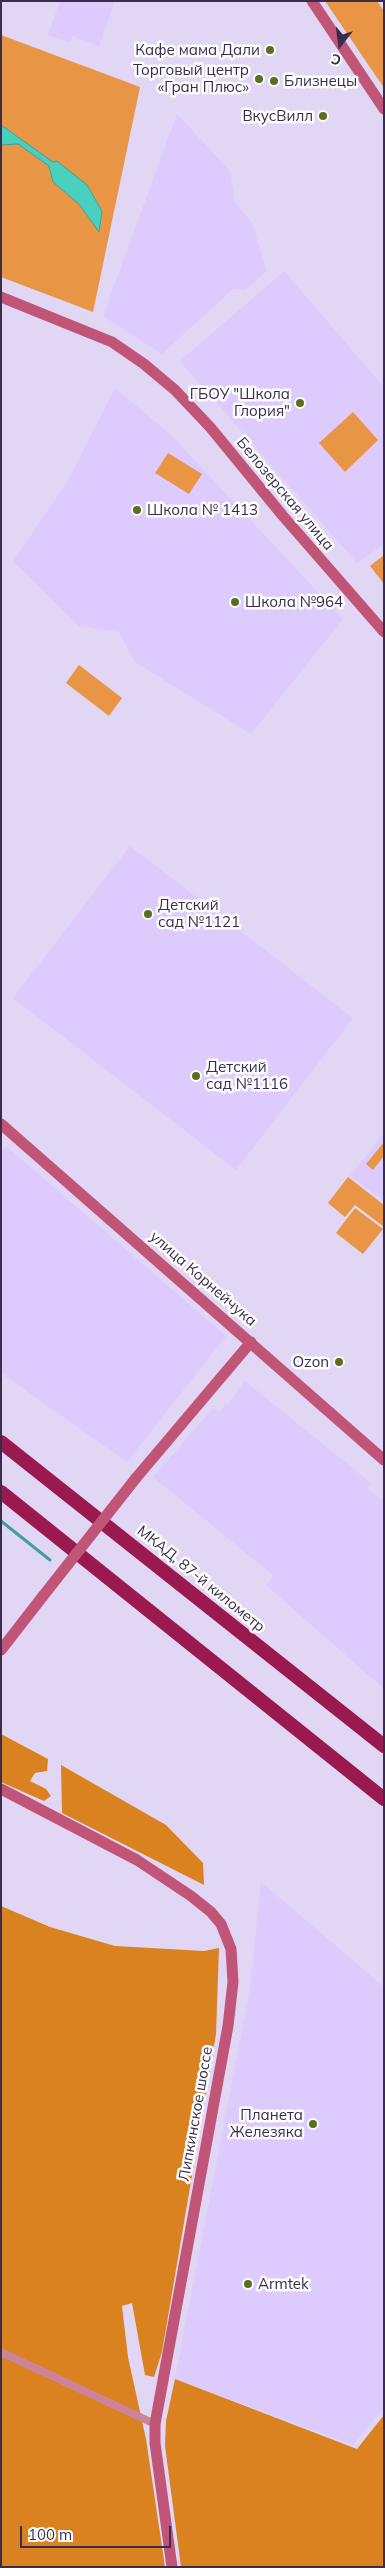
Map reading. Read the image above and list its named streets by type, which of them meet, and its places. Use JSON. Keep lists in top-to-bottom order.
{
  "streets": {
    "highway": ["МКАД, 87-й километр"],
    "street": ["Белозерская улица", "улица Корнейчука", "Липкинское шоссе"]
  },
  "places": [
    "Кафе мама Дали",
    "Торговый центр «Гран Плюс»",
    "Близнецы",
    "ВкусВилл",
    "ГБОУ \"Школа Глория\"",
    "Школа № 1413",
    "Школа №964",
    "Детский сад №1121",
    "Детский сад №1116",
    "Ozon",
    "Планета Железяка",
    "Armtek"
  ],
  "scale_bar": "100 m",
  "north": "bottom"
}
